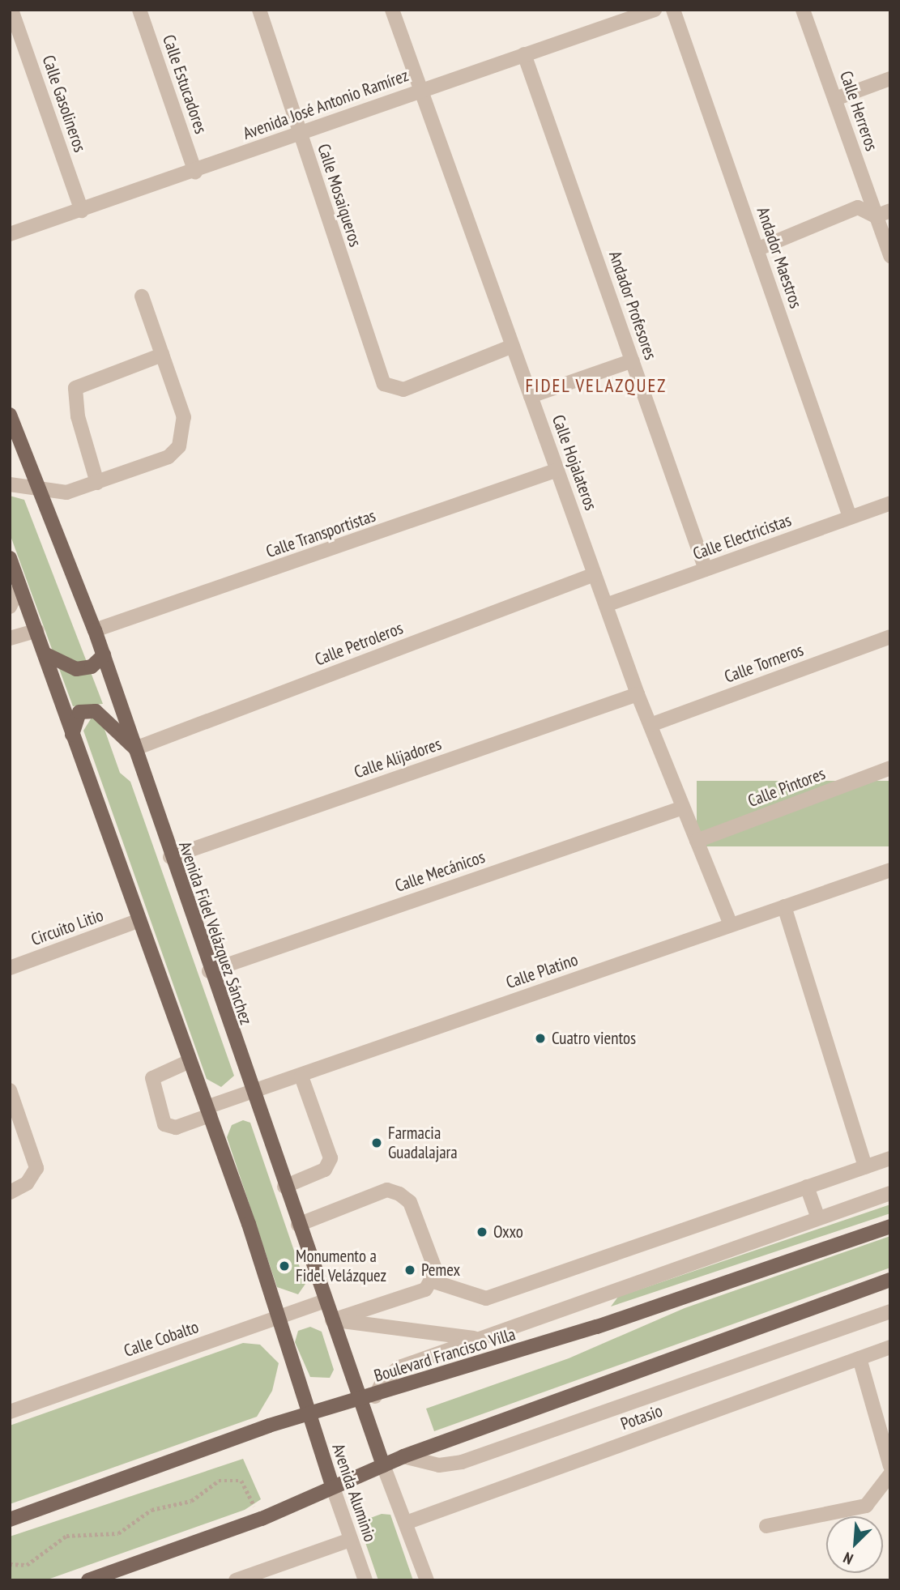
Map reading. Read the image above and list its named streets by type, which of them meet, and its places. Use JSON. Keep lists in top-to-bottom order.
{
  "streets": {
    "main road": ["Avenida Fidel Velázquez Sánchez", "Boulevard Francisco Villa", "Avenida Aluminio"],
    "street": [
      "Calle Estucadores",
      "Calle Gasolineros",
      "Avenida José Antonio Ramírez",
      "Calle Herreros",
      "Calle Mosaiqueros",
      "Andador Maestros",
      "Andador Profesores",
      "Calle Hojalateros",
      "Calle Transportistas",
      "Calle Electricistas",
      "Calle Petroleros",
      "Calle Torneros",
      "Calle Alijadores",
      "Calle Pintores",
      "Calle Mecánicos",
      "Circuito Litio",
      "Calle Platino",
      "Calle Cobalto",
      "Potasio"
    ]
  },
  "crossings": [
    ["Calle Estucadores", "Avenida José Antonio Ramírez"],
    ["Calle Gasolineros", "Avenida José Antonio Ramírez"],
    ["Avenida José Antonio Ramírez", "Calle Mosaiqueros"],
    ["Avenida José Antonio Ramírez", "Andador Profesores"],
    ["Avenida José Antonio Ramírez", "Calle Hojalateros"],
    ["Calle Mosaiqueros", "Calle Hojalateros"],
    ["Andador Maestros", "Calle Electricistas"],
    ["Andador Profesores", "Calle Electricistas"],
    ["Calle Hojalateros", "Calle Transportistas"],
    ["Calle Hojalateros", "Calle Electricistas"],
    ["Calle Hojalateros", "Calle Petroleros"],
    ["Calle Hojalateros", "Calle Torneros"],
    ["Calle Hojalateros", "Calle Alijadores"],
    ["Calle Hojalateros", "Calle Pintores"],
    ["Calle Hojalateros", "Calle Mecánicos"],
    ["Calle Hojalateros", "Calle Platino"],
    ["Calle Transportistas", "Avenida Fidel Velázquez Sánchez"],
    ["Calle Petroleros", "Avenida Fidel Velázquez Sánchez"],
    ["Calle Alijadores", "Avenida Fidel Velázquez Sánchez"],
    ["Calle Mecánicos", "Avenida Fidel Velázquez Sánchez"],
    ["Avenida Fidel Velázquez Sánchez", "Calle Platino"],
    ["Avenida Fidel Velázquez Sánchez", "Calle Cobalto"],
    ["Avenida Fidel Velázquez Sánchez", "Boulevard Francisco Villa"],
    ["Boulevard Francisco Villa", "Avenida Aluminio"]
  ],
  "districts": ["FIDEL VELAZQUEZ"],
  "places": [
    "Cuatro vientos",
    "Farmacia Guadalajara",
    "Oxxo",
    "Monumento a Fidel Velázquez",
    "Pemex"
  ],
  "north": "bottom left"
}
